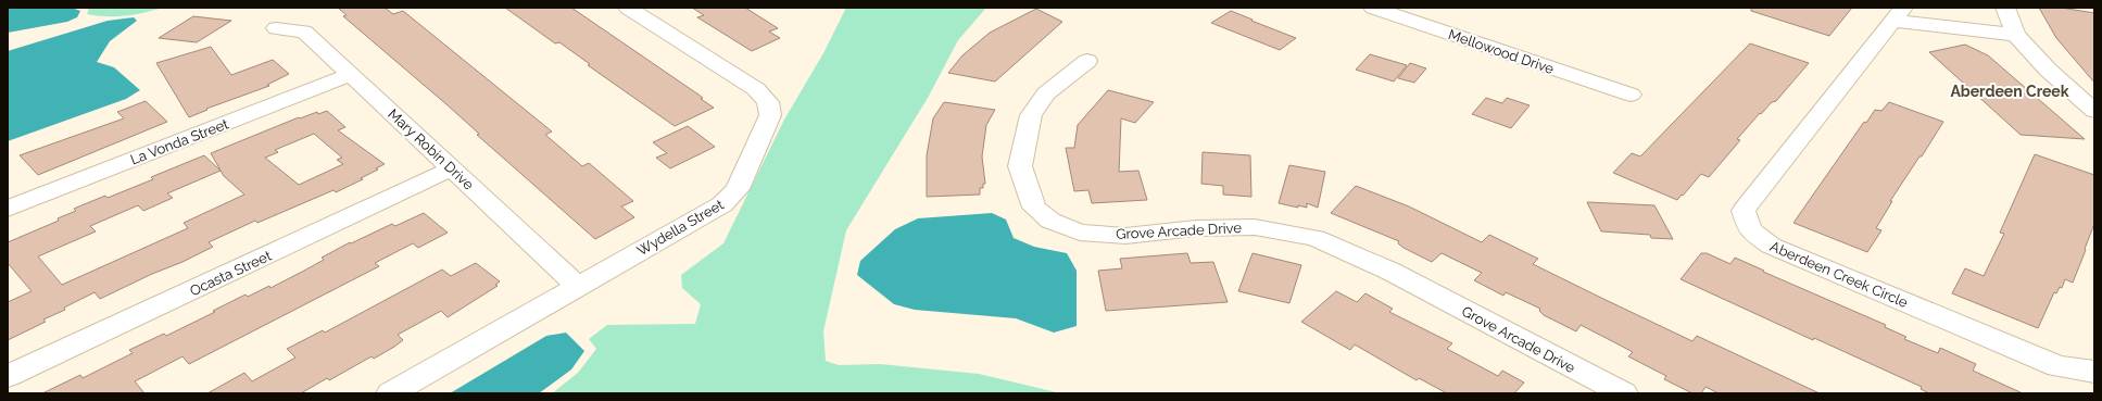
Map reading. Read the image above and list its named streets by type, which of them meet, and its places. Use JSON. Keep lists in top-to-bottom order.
{
  "streets": {
    "street": [
      "Mellowood Drive",
      "La Vonda Street",
      "Mary Robin Drive",
      "Wydella Street",
      "Grove Arcade Drive",
      "Ocasta Street",
      "Aberdeen Creek Circle"
    ]
  },
  "crossings": [
    ["La Vonda Street", "Mary Robin Drive"],
    ["Mary Robin Drive", "Wydella Street"],
    ["Mary Robin Drive", "Ocasta Street"]
  ],
  "districts": ["Aberdeen Creek"]
}
